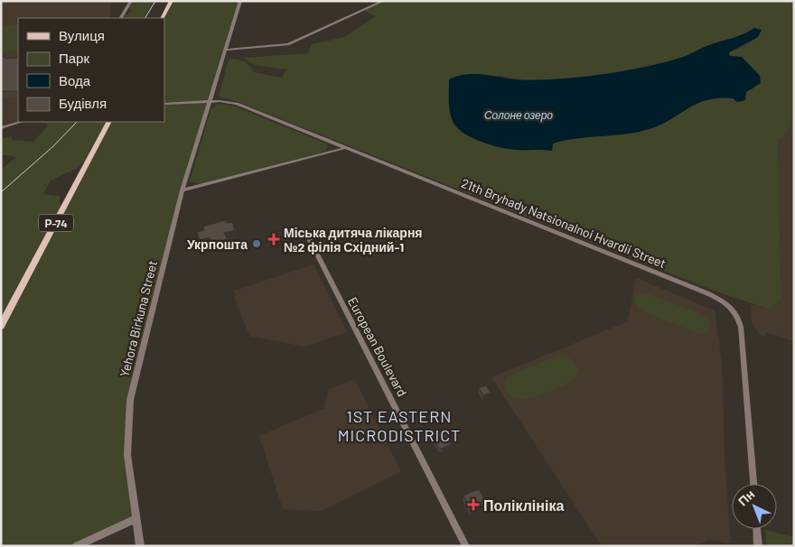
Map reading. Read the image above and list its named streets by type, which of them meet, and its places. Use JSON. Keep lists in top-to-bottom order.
{
  "streets": {
    "main road": ["Р-74"],
    "street": ["21th Bryhady Natsionalnoi Hvardii Street", "Yehora Birkuna Street", "European Boulevard"]
  },
  "crossings": [
    ["21th Bryhady Natsionalnoi Hvardii Street", "Yehora Birkuna Street"]
  ],
  "districts": ["1ST EASTERN MICRODISTRICT"],
  "water": ["Солоне озеро"],
  "places": {
    "health": ["Міська дитяча лікарня №2 філія Східний-1", "Поліклініка"],
    "other": ["Укрпошта"]
  },
  "legend": [
    "Вулиця",
    "Парк",
    "Вода",
    "Будівля"
  ],
  "north": "top left"
}
